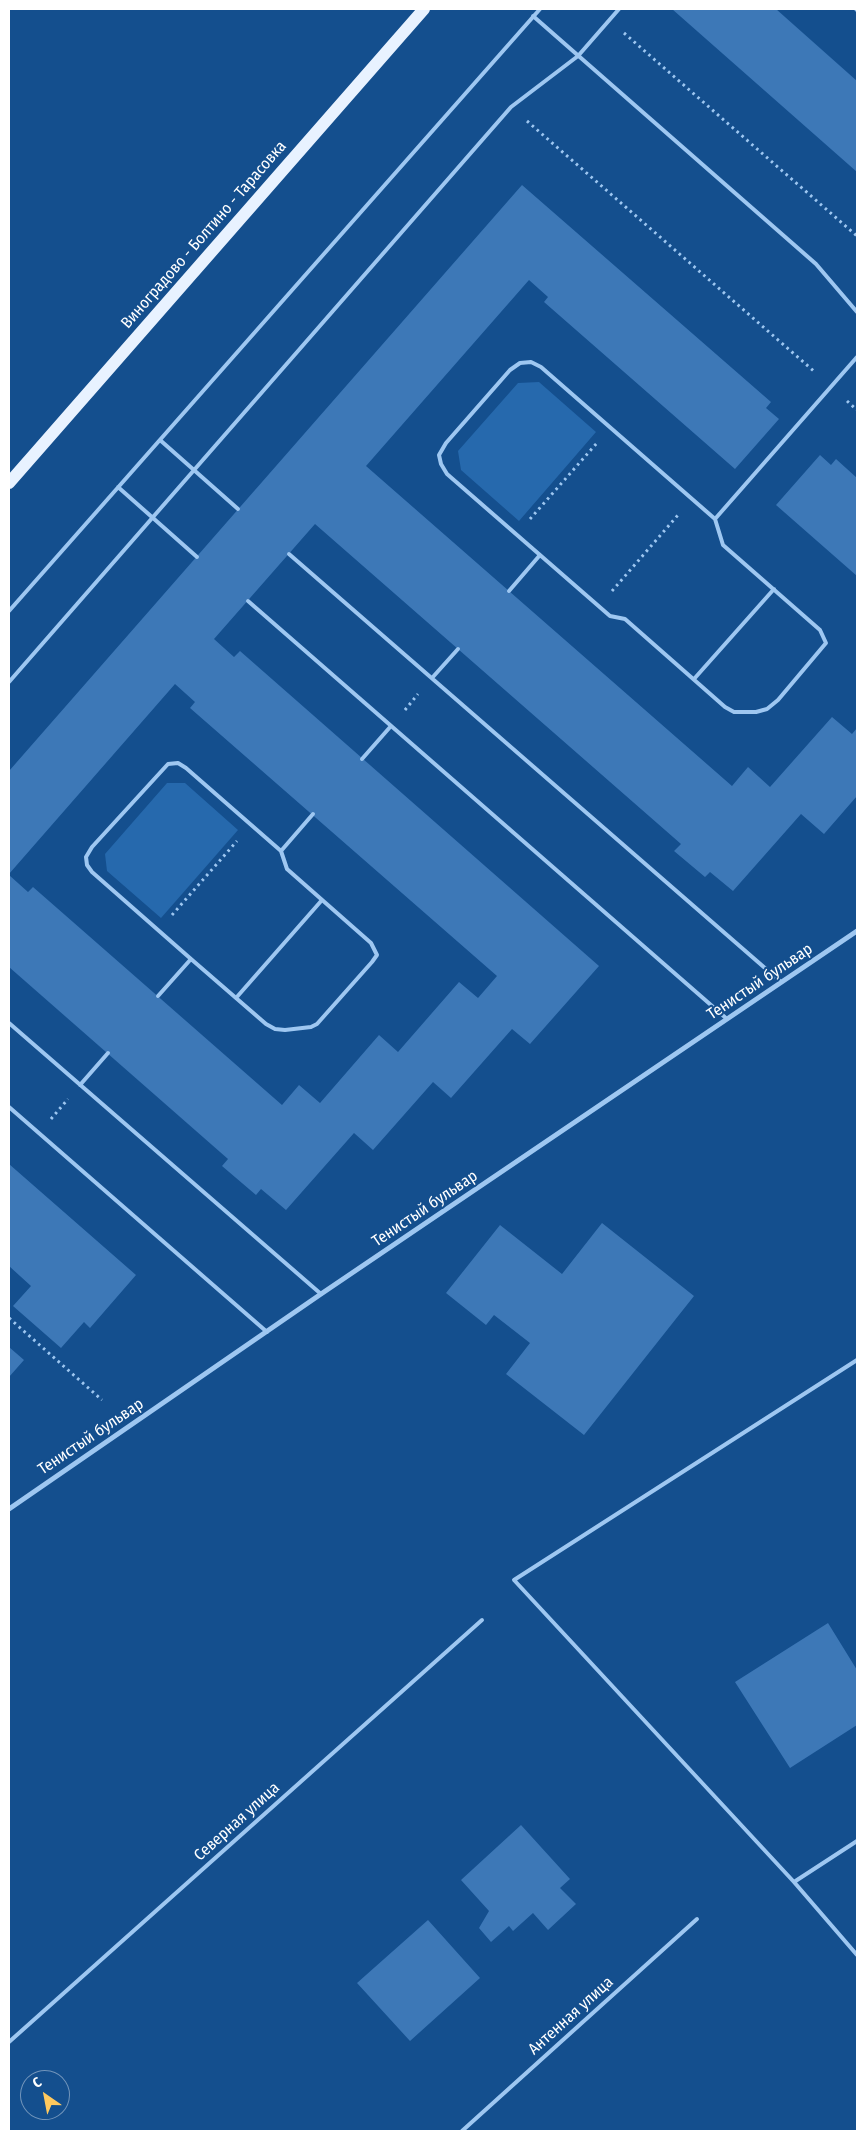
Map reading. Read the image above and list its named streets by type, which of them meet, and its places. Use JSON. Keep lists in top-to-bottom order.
{
  "streets": {
    "main road": ["Виноградово - Болтино - Тарасовка"],
    "street": ["Тенистый бульвар"],
    "lane": ["Северная улица", "Антенная улица"]
  },
  "north": "top left"
}
